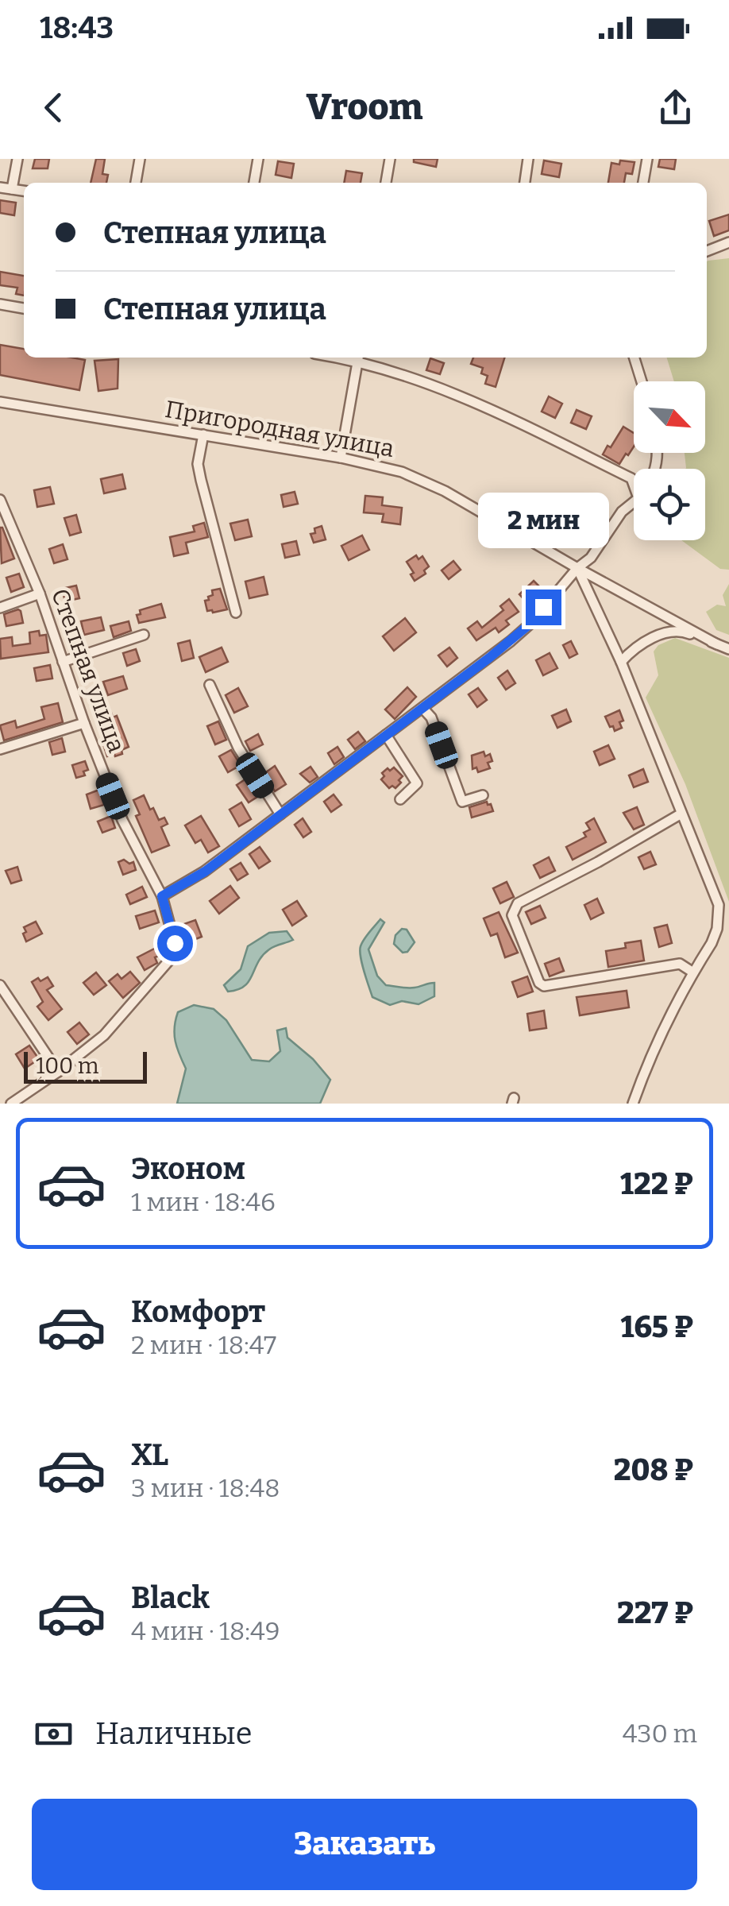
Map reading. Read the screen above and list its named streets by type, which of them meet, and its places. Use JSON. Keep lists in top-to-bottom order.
{
  "streets": {
    "street": ["Пригородная улица", "Степная улица"]
  },
  "scale_bar": "100 m",
  "north": "bottom right",
  "page": {
    "status": "18:43",
    "header": "Vroom",
    "banner": ["Степная улица", "Степная улица"],
    "bubble": "2 мин",
    "scale": "100 m",
    "list": [
      {
        "name": "Эконом",
        "note": "1 мин · 18:46",
        "value": "122 ₽"
      },
      {
        "name": "Комфорт",
        "note": "2 мин · 18:47",
        "value": "165 ₽"
      },
      {
        "name": "XL",
        "note": "3 мин · 18:48",
        "value": "208 ₽"
      },
      {
        "name": "Black",
        "note": "4 мин · 18:49",
        "value": "227 ₽"
      }
    ],
    "pay": ["Наличные", "430 m"],
    "buttons": "Заказать"
  }
}
